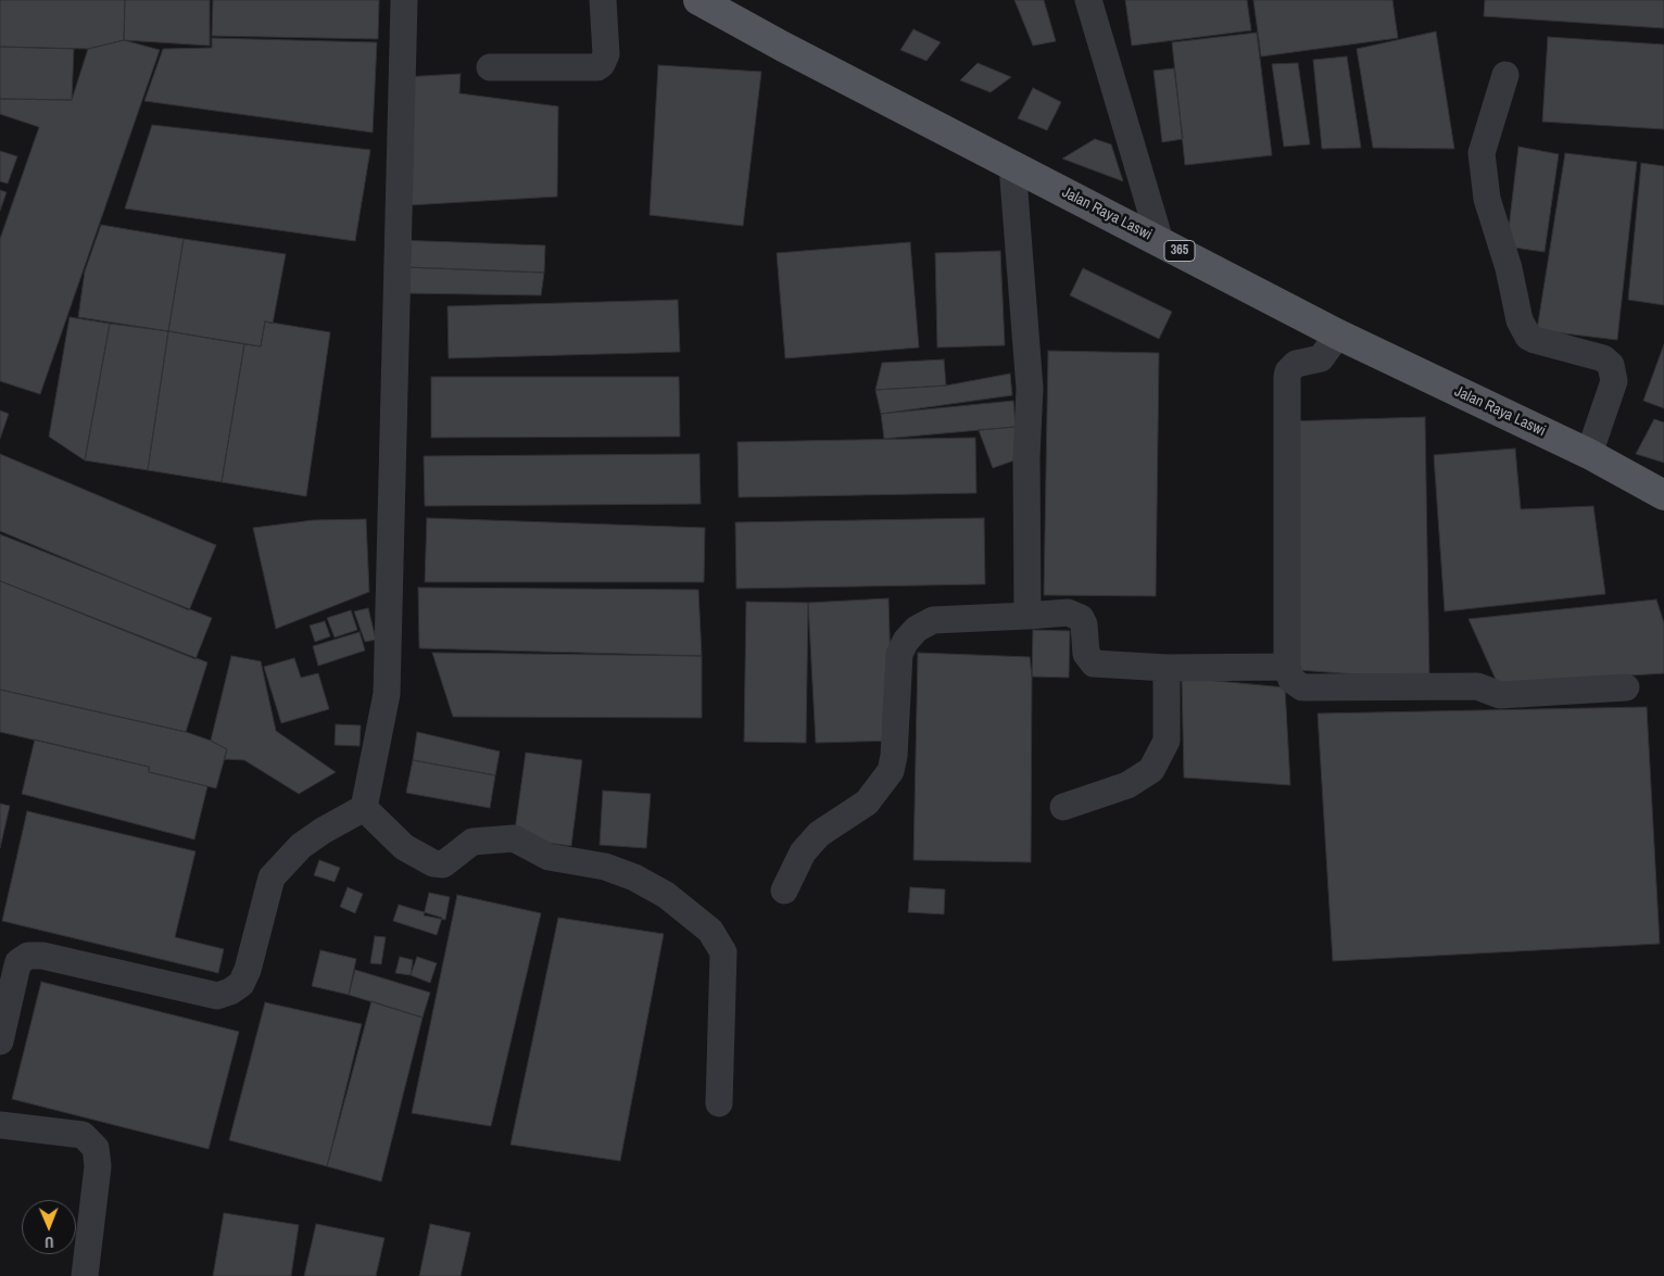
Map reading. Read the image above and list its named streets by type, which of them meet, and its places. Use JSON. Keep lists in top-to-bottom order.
{
  "streets": {
    "main road": ["Jalan Raya Laswi", "365"]
  },
  "north": "bottom"
}
